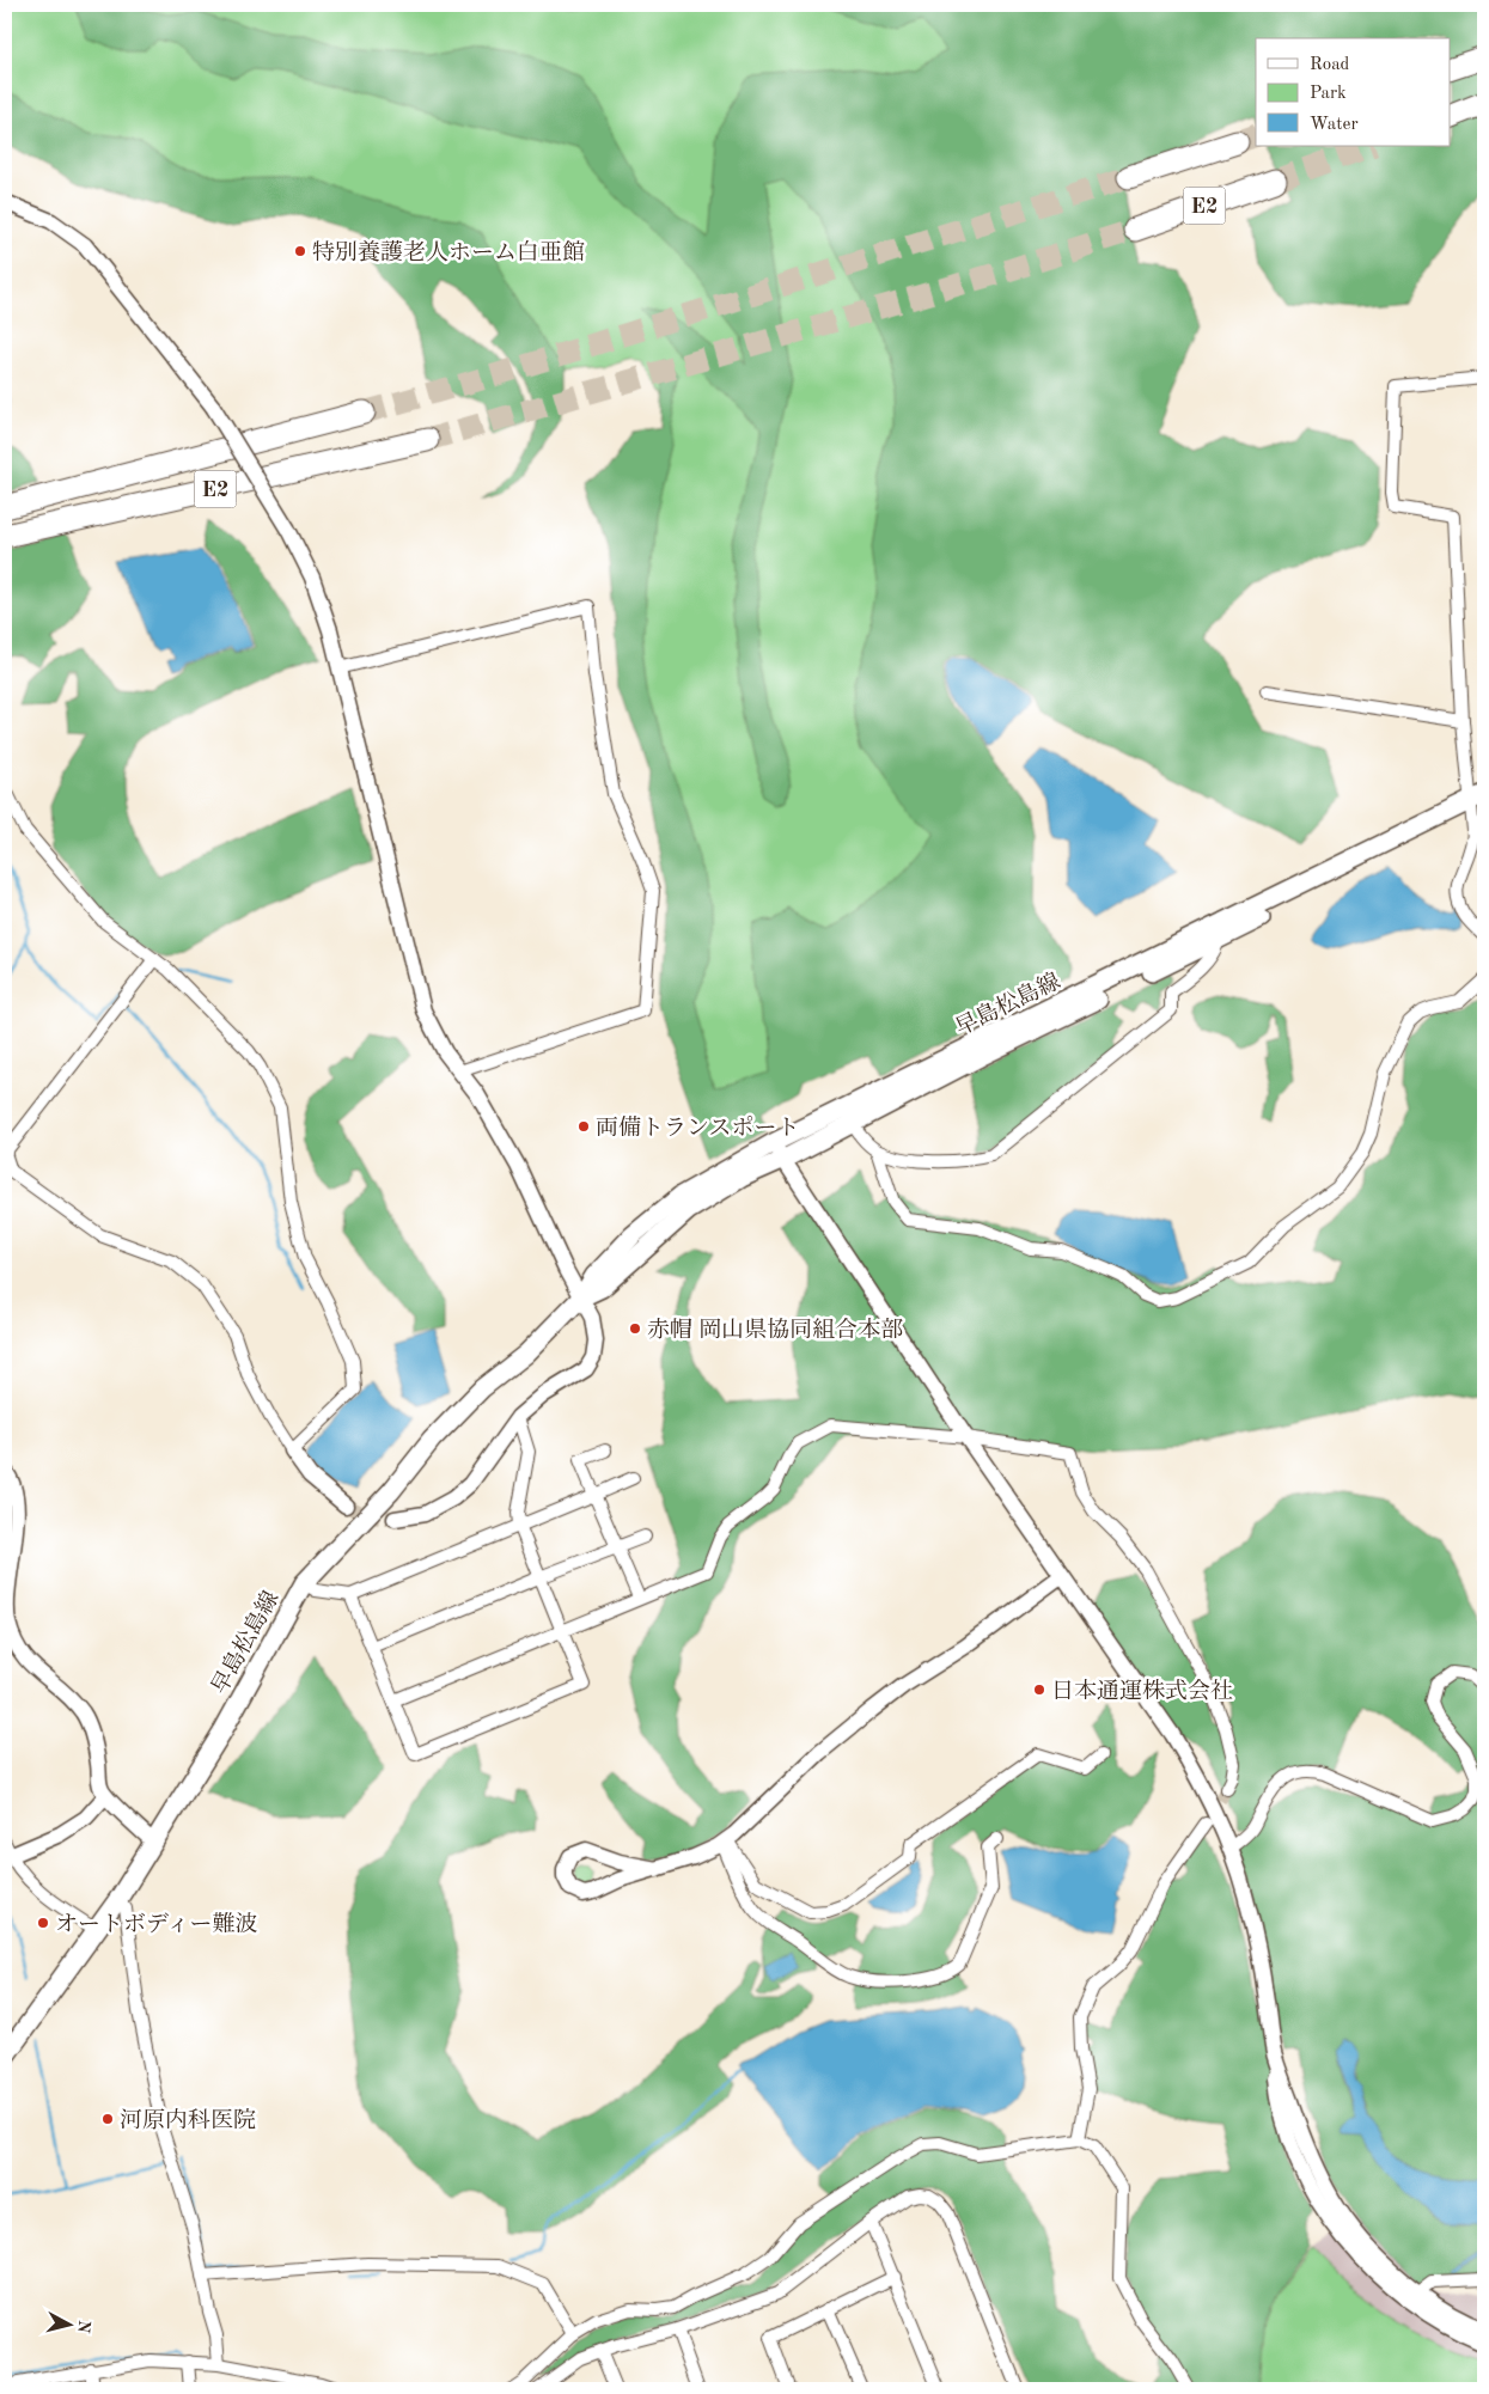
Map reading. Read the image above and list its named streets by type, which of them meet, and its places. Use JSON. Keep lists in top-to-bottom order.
{
  "streets": {
    "highway": ["E2"],
    "main road": ["早島松島線"]
  },
  "places": [
    "特別養護老人ホーム白亜館",
    "両備トランスポート",
    "赤帽 岡山県協同組合本部",
    "日本通運株式会社",
    "オートボディー難波",
    "河原内科医院"
  ],
  "legend": ["Road", "Park", "Water"],
  "north": "right"
}
